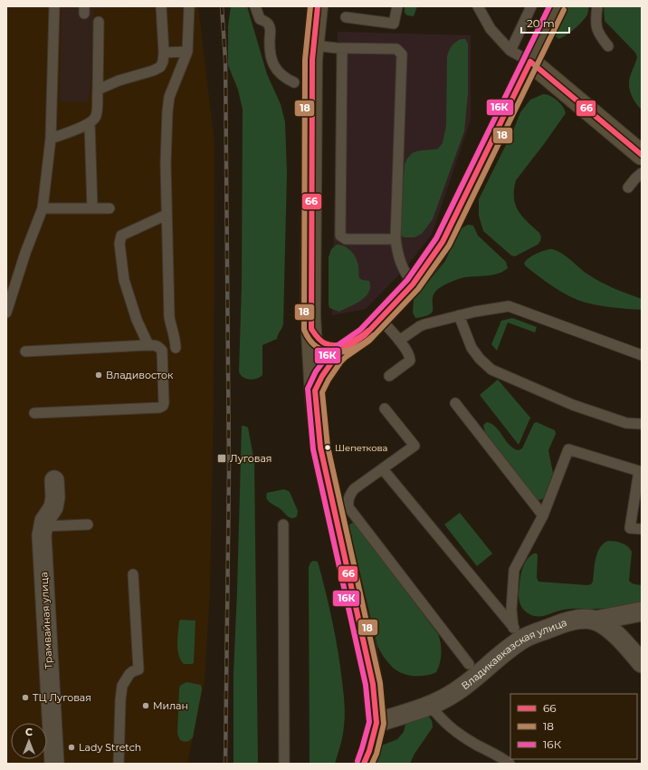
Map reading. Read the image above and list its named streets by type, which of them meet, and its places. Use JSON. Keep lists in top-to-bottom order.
{
  "streets": {
    "street": ["Трамвайная улица", "Владикавказская улица"]
  },
  "places": {
    "other": [
      "Владивосток",
      "Шепеткова",
      "ТЦ Луговая",
      "Милан",
      "Lady Stretch"
    ],
    "transit": ["Луговая"]
  },
  "lines": ["transit line 66", "transit line 18", "transit line 16К"],
  "legend": ["66", "18", "16К"],
  "scale_bar": "20 m",
  "north": "top"
}
